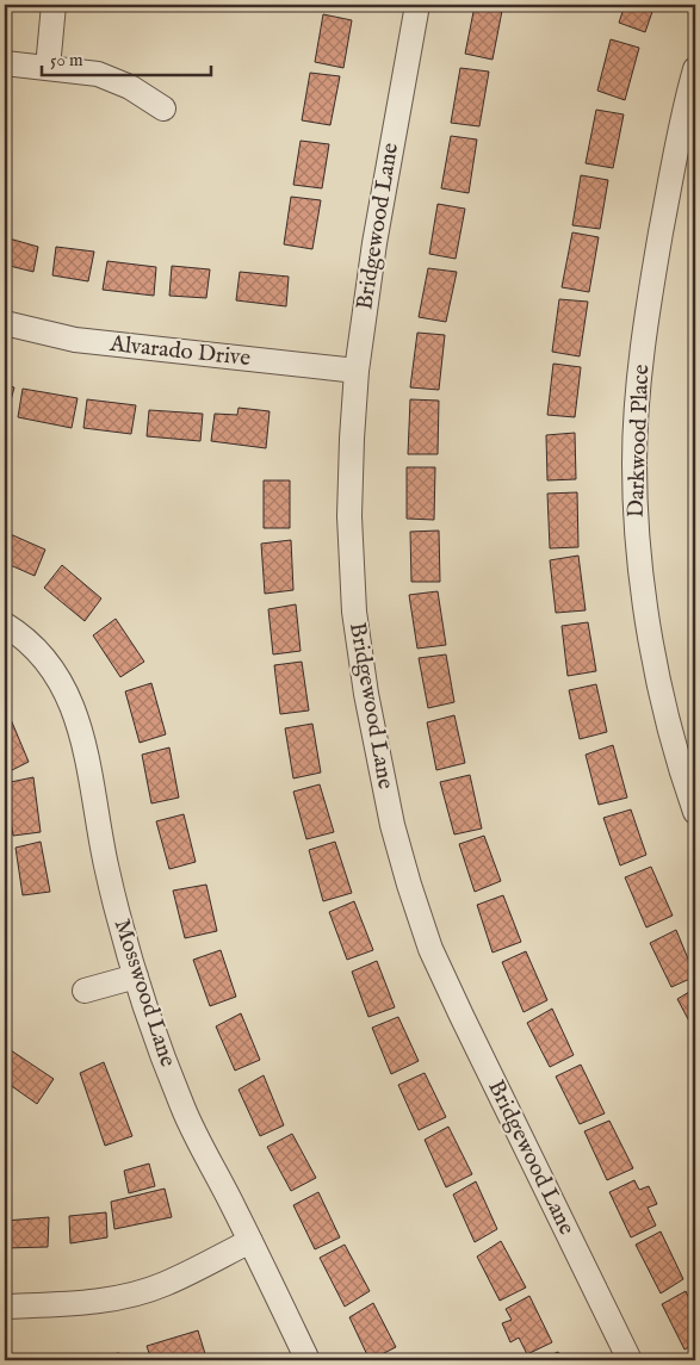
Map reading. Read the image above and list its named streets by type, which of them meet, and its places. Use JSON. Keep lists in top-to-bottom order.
{
  "streets": {
    "street": [
      "Bridgewood Lane",
      "Alvarado Drive",
      "Darkwood Place",
      "Mosswood Lane"
    ]
  },
  "crossings": [
    ["Bridgewood Lane", "Alvarado Drive"]
  ],
  "scale_bar": "50 m"
}
